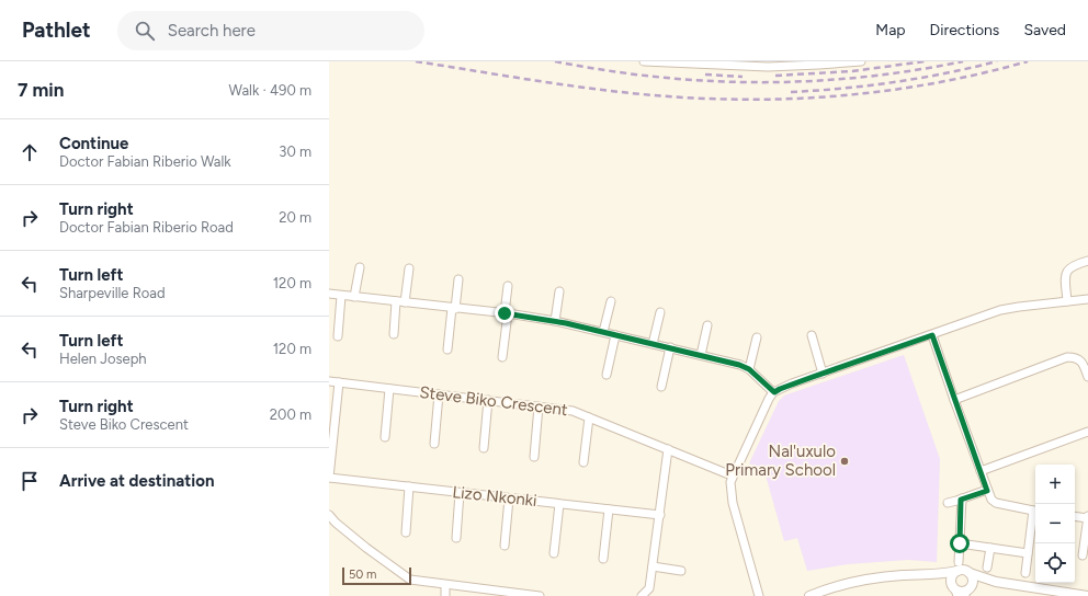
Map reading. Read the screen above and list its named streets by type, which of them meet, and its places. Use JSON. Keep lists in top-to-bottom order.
{
  "streets": {
    "street": ["Steve Biko Crescent", "Lizo Nkonki"]
  },
  "places": ["Nal'uxulo Primary School"],
  "scale_bar": "50 m",
  "page": {
    "header": "Pathlet",
    "search": "Search here",
    "nav": ["Map", "Directions", "Saved"],
    "heading": ["7 min", "Walk · 490 m"],
    "list": [
      ["Continue", "Doctor Fabian Riberio Walk", "30 m"],
      ["Turn right", "Doctor Fabian Riberio Road", "20 m"],
      ["Turn left", "Sharpeville Road", "120 m"],
      ["Turn left", "Helen Joseph", "120 m"],
      ["Turn right", "Steve Biko Crescent", "200 m"],
      "Arrive at destination"
    ],
    "map_buttons": ["+", "−"],
    "scale": "50 m"
  }
}
